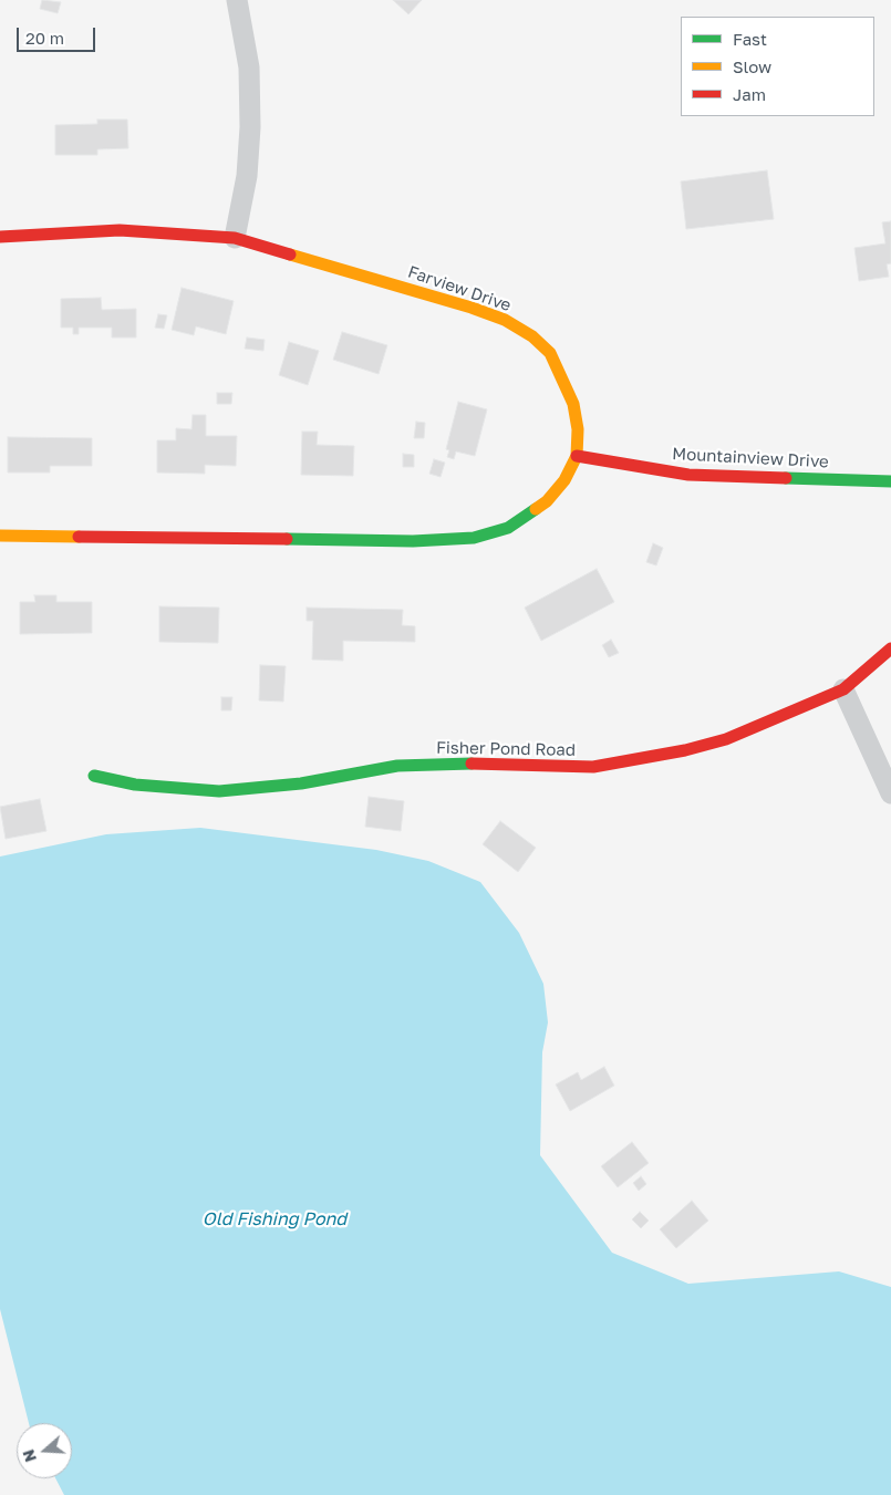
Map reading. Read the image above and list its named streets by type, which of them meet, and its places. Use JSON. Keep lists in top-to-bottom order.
{
  "streets": {
    "street": ["Farview Drive", "Mountainview Drive", "Fisher Pond Road"]
  },
  "crossings": [
    ["Farview Drive", "Mountainview Drive"]
  ],
  "water": ["Old Fishing Pond"],
  "legend": ["Fast", "Slow", "Jam"],
  "scale_bar": "20 m",
  "north": "left"
}
